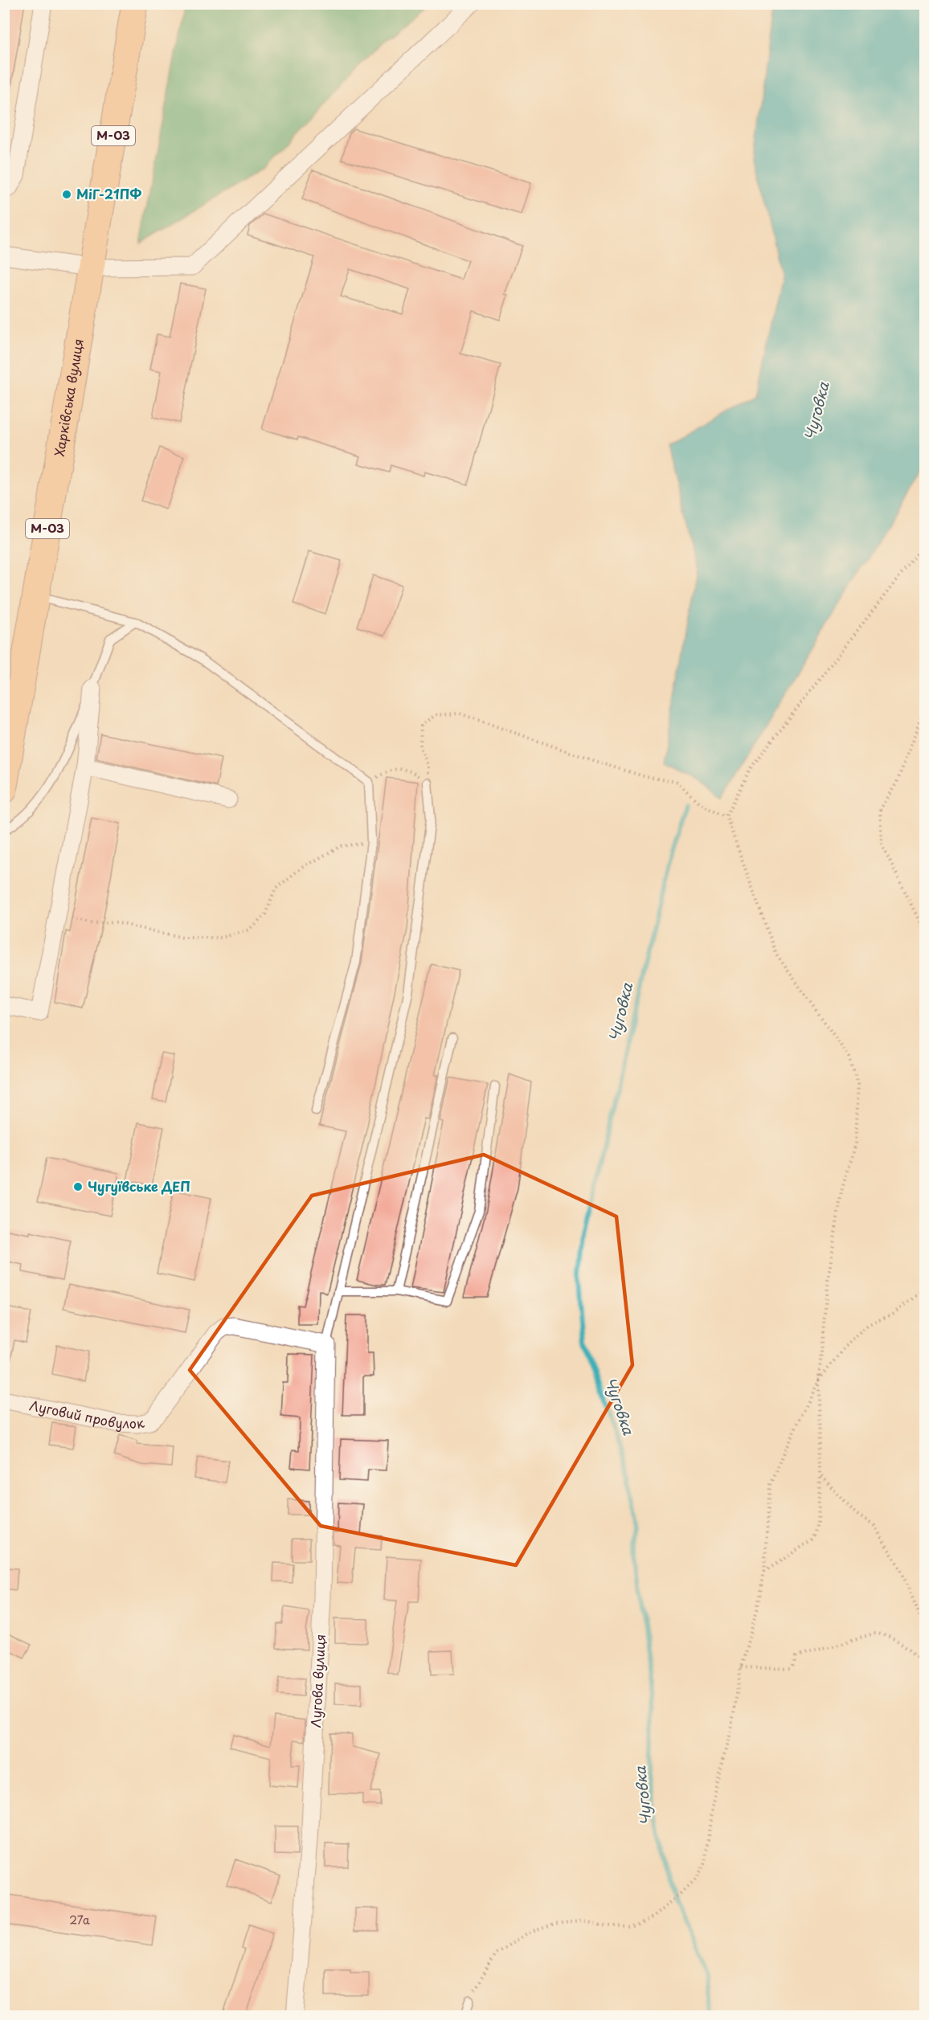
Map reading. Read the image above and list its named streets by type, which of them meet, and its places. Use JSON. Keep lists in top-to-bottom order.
{
  "streets": {
    "highway": ["М-03", "Харківська вулиця"],
    "street": ["Луговий провулок", "Лугова вулиця"]
  },
  "crossings": [
    ["Луговий провулок", "Лугова вулиця"]
  ],
  "water": ["Чуговка"],
  "places": ["МіГ-21ПФ", "Чугуївське ДЕП"],
  "house_numbers": ["27а"]
}
